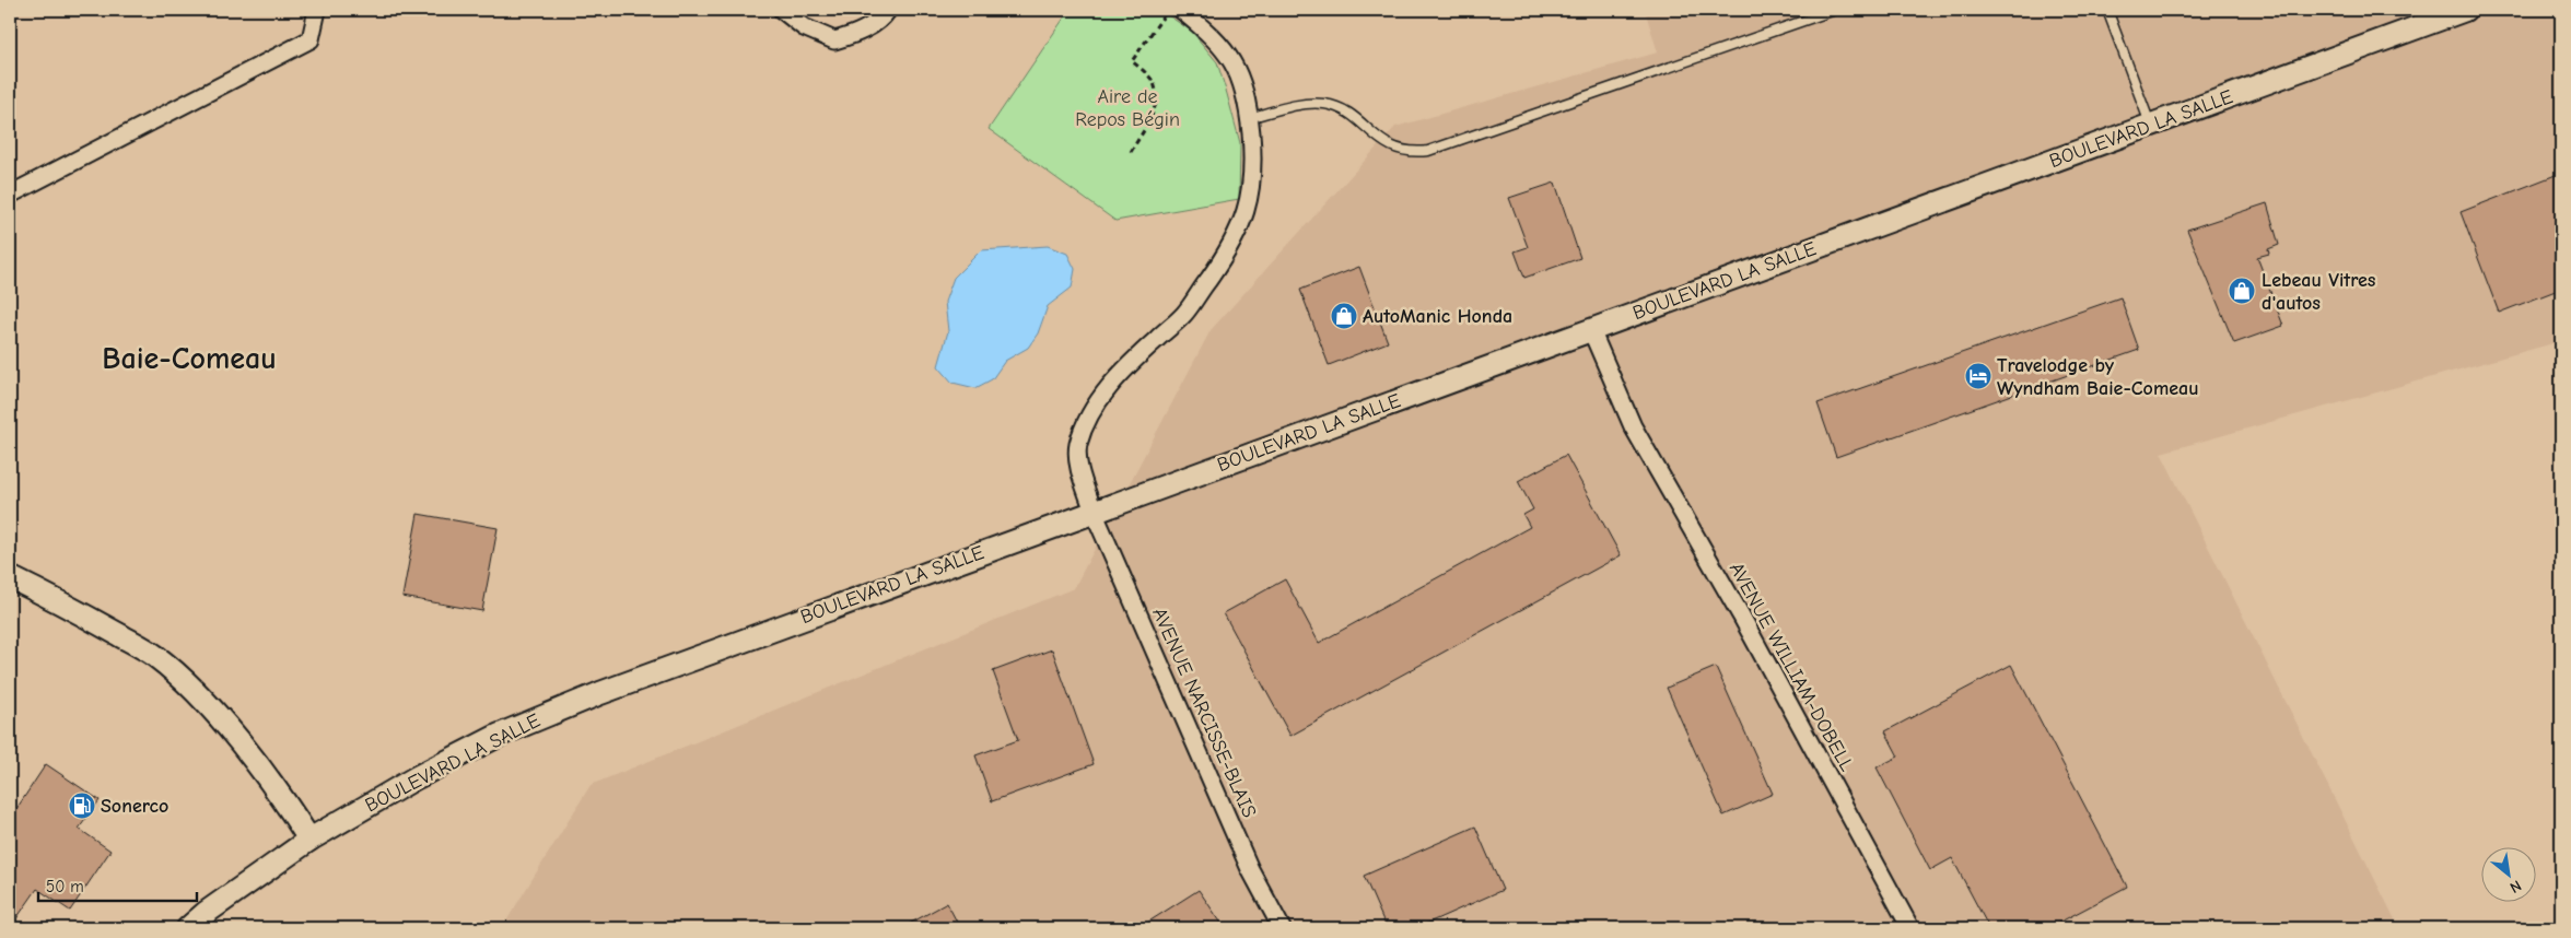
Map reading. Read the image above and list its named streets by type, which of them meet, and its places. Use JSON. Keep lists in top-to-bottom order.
{
  "streets": {
    "street": ["BOULEVARD LA SALLE", "AVENUE WILLIAM-DOBELL", "AVENUE NARCISSE-BLAIS"]
  },
  "crossings": [
    ["BOULEVARD LA SALLE", "AVENUE WILLIAM-DOBELL"],
    ["BOULEVARD LA SALLE", "AVENUE NARCISSE-BLAIS"]
  ],
  "districts": ["Baie-Comeau"],
  "parks": ["Aire de Repos Bégin"],
  "places": {
    "shop": ["Lebeau Vitres d'autos", "AutoManic Honda"],
    "hotel": ["Travelodge by Wyndham Baie-Comeau"],
    "fuel station": ["Sonerco"]
  },
  "scale_bar": "50 m",
  "north": "bottom right"
}
